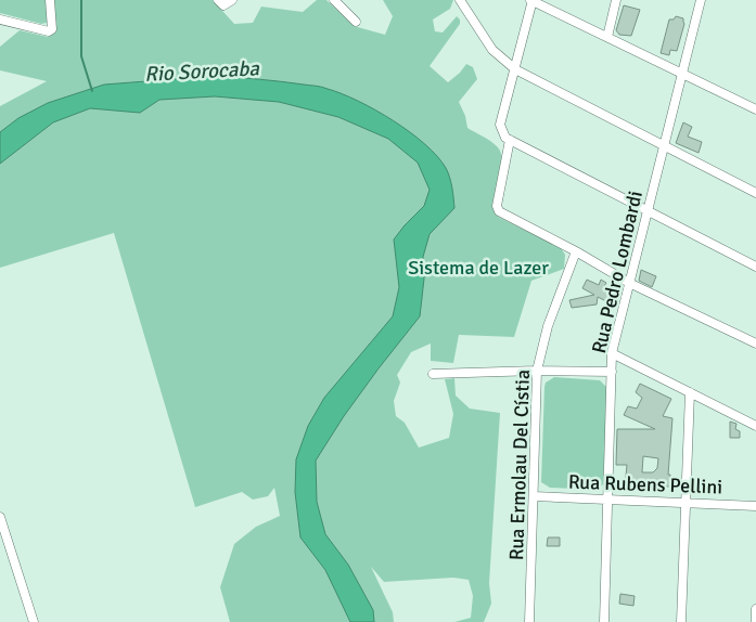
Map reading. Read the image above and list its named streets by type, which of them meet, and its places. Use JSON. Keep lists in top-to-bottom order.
{
  "streets": {
    "street": ["Rua Pedro Lombardi", "Rua Ermolau Del Cístia", "Rua Rubens Pellini"]
  },
  "crossings": [
    ["Rua Pedro Lombardi", "Rua Rubens Pellini"],
    ["Rua Ermolau Del Cístia", "Rua Rubens Pellini"]
  ],
  "water": ["Rio Sorocaba"],
  "parks": ["Sistema de Lazer"]
}
